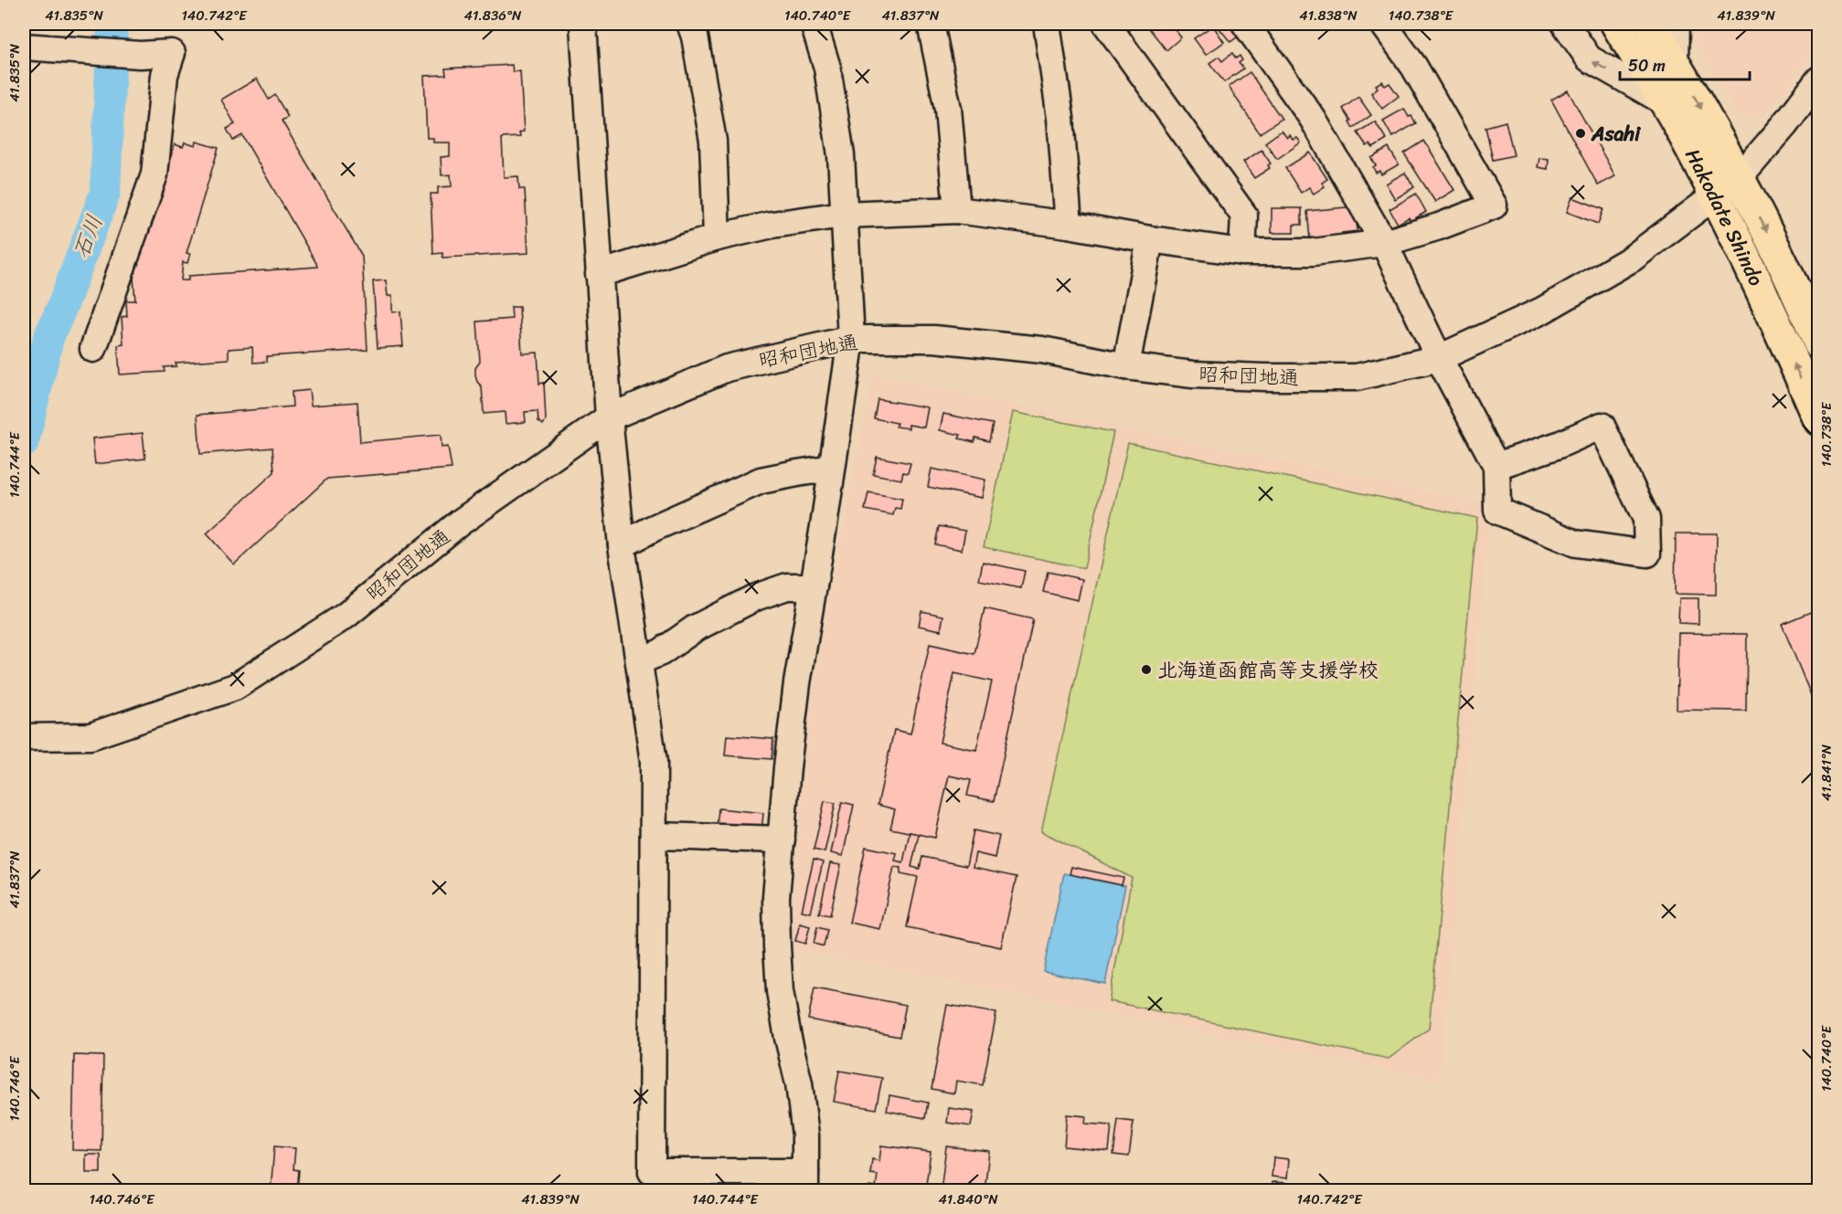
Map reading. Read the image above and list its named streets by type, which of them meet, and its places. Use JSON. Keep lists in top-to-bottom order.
{
  "streets": {
    "highway": ["Hakodate Shindo"],
    "street": ["昭和団地通"]
  },
  "crossings": [
    ["Hakodate Shindo", "昭和団地通"]
  ],
  "water": ["石川"],
  "places": ["Asahi", "北海道函館高等支援学校"],
  "scale_bar": "50 m",
  "coordinates": [
    "41.835°N",
    "140.742°E",
    "41.836°N",
    "140.740°E",
    "41.837°N",
    "41.838°N",
    "140.738°E",
    "41.839°N",
    "140.744°E",
    "41.841°N",
    "140.746°E",
    "41.840°N"
  ]
}
